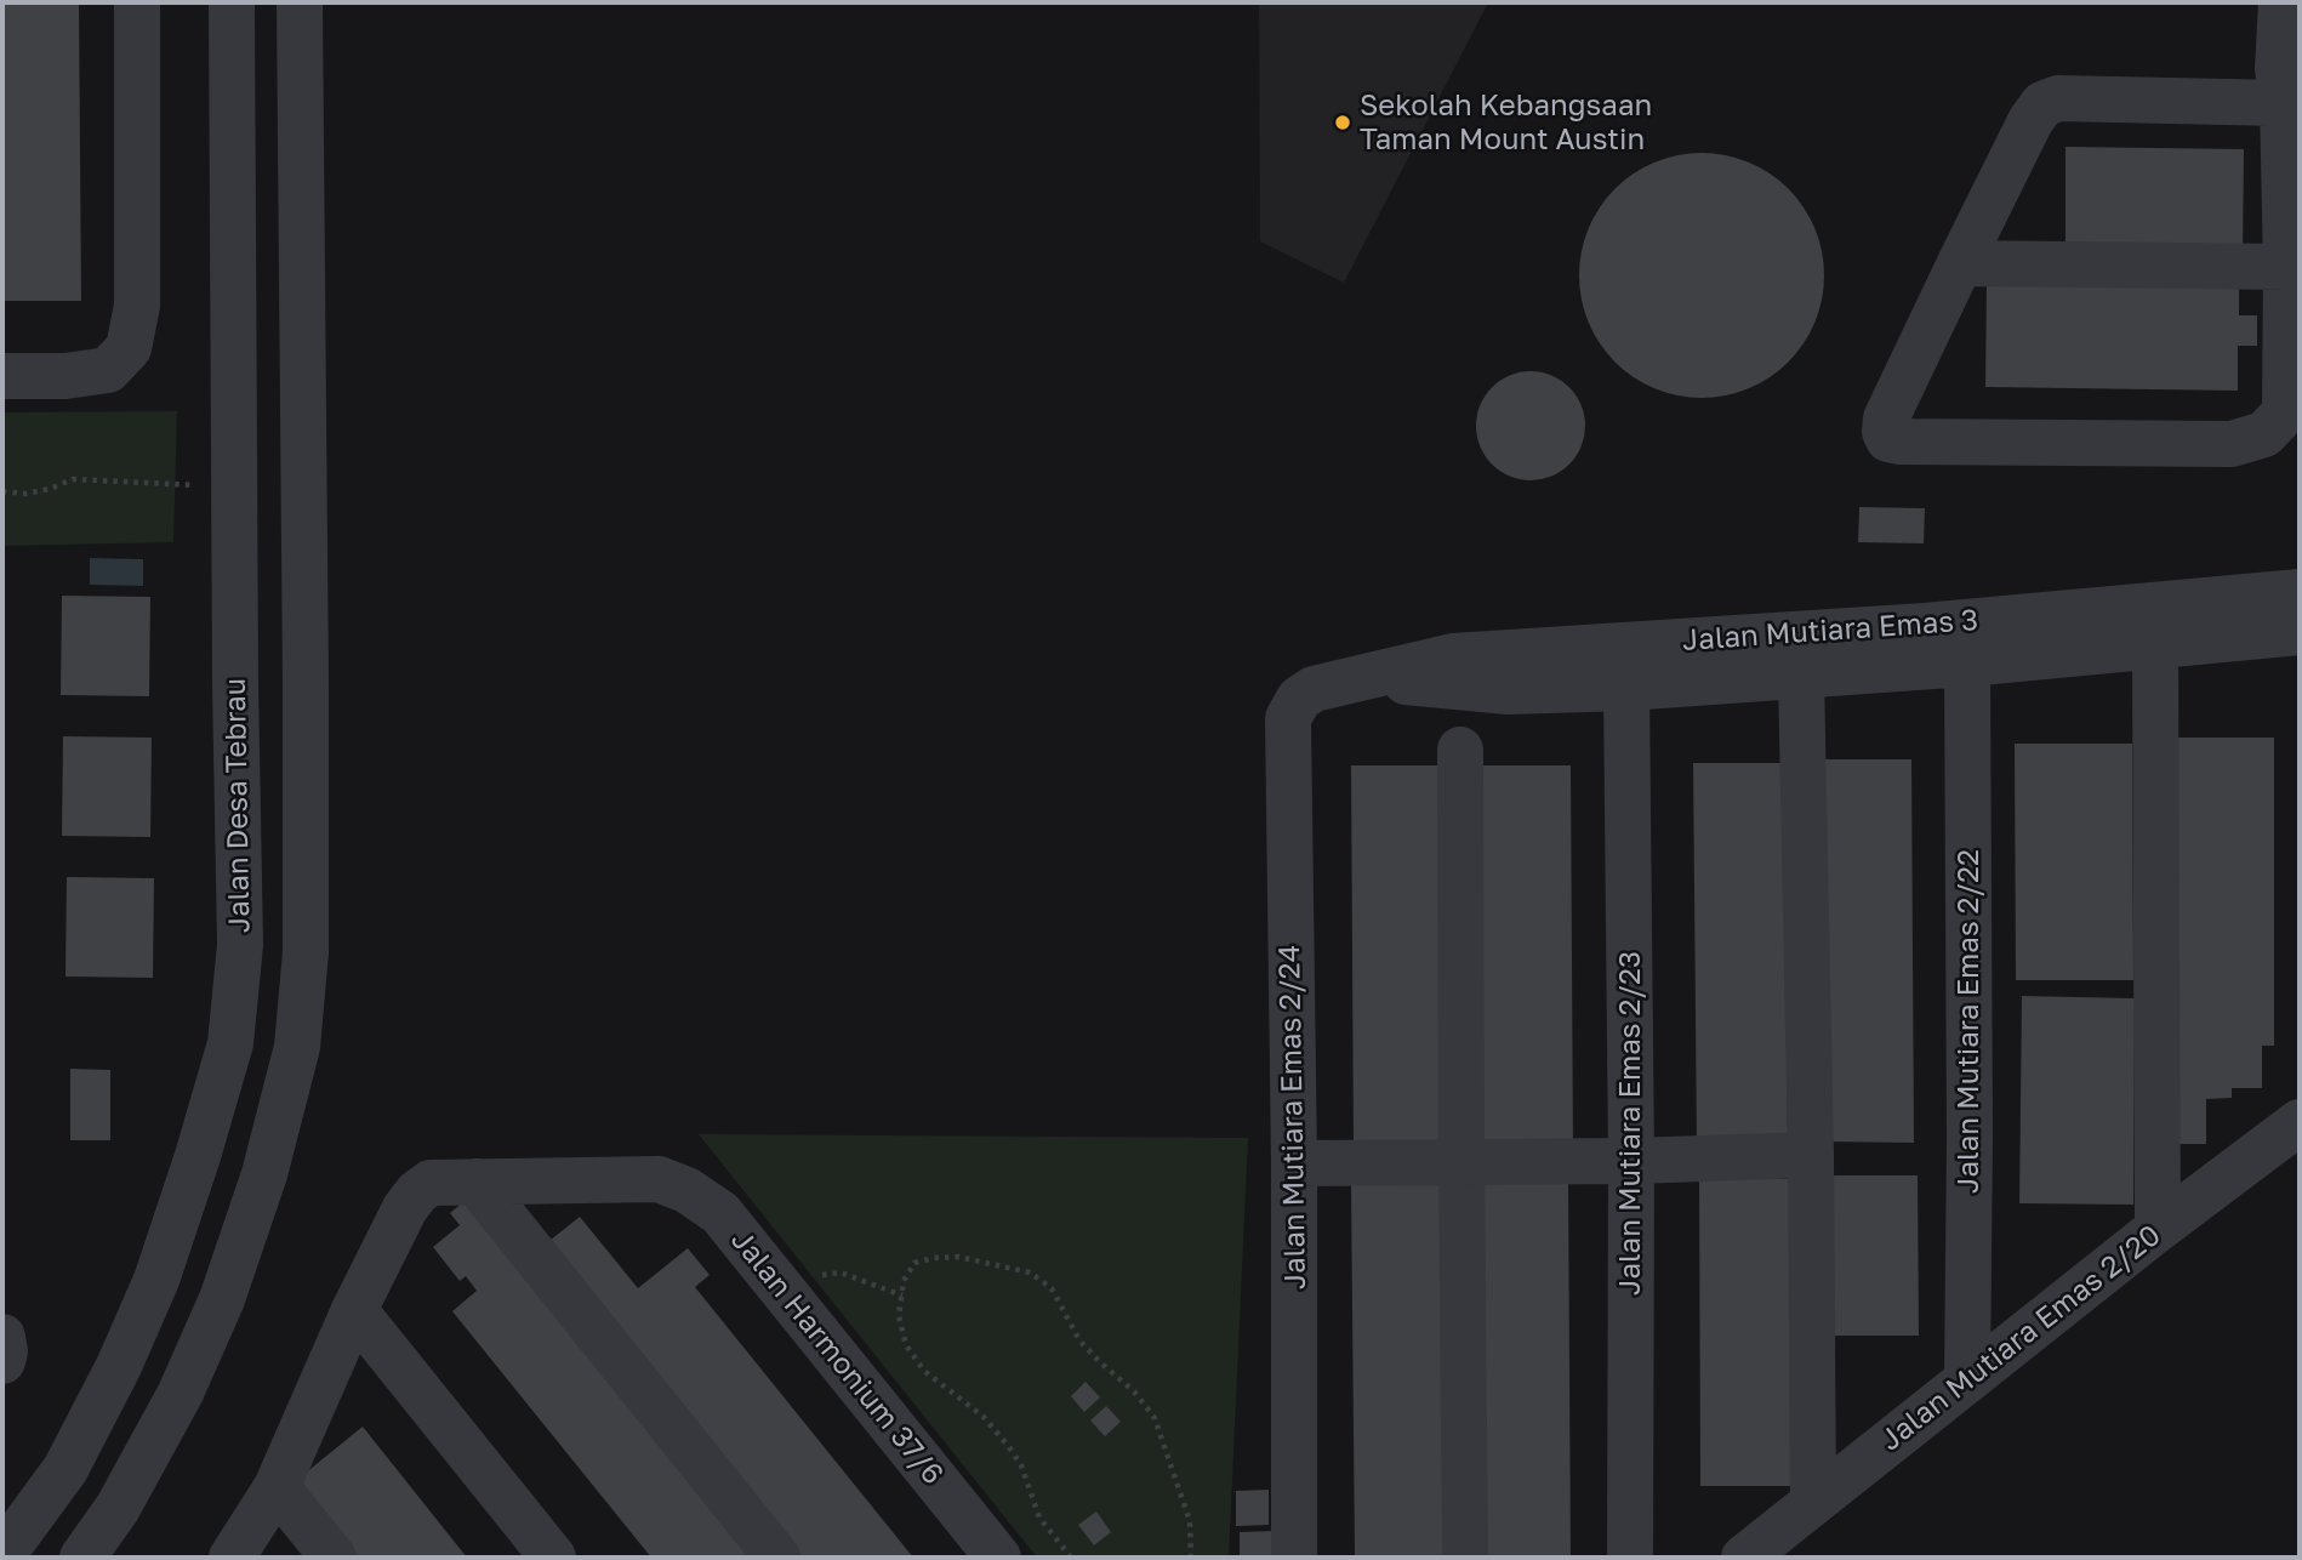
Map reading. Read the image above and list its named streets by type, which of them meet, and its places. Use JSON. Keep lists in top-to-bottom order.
{
  "streets": {
    "street": [
      "Jalan Mutiara Emas 3",
      "Jalan Desa Tebrau",
      "Jalan Mutiara Emas 2/22",
      "Jalan Mutiara Emas 2/24",
      "Jalan Mutiara Emas 2/23",
      "Jalan Mutiara Emas 2/20",
      "Jalan Harmonium 37/6"
    ]
  },
  "crossings": [
    ["Jalan Mutiara Emas 3", "Jalan Mutiara Emas 2/22"],
    ["Jalan Mutiara Emas 3", "Jalan Mutiara Emas 2/24"],
    ["Jalan Mutiara Emas 3", "Jalan Mutiara Emas 2/23"],
    ["Jalan Mutiara Emas 2/22", "Jalan Mutiara Emas 2/20"]
  ],
  "places": ["Sekolah Kebangsaan Taman Mount Austin"]
}
